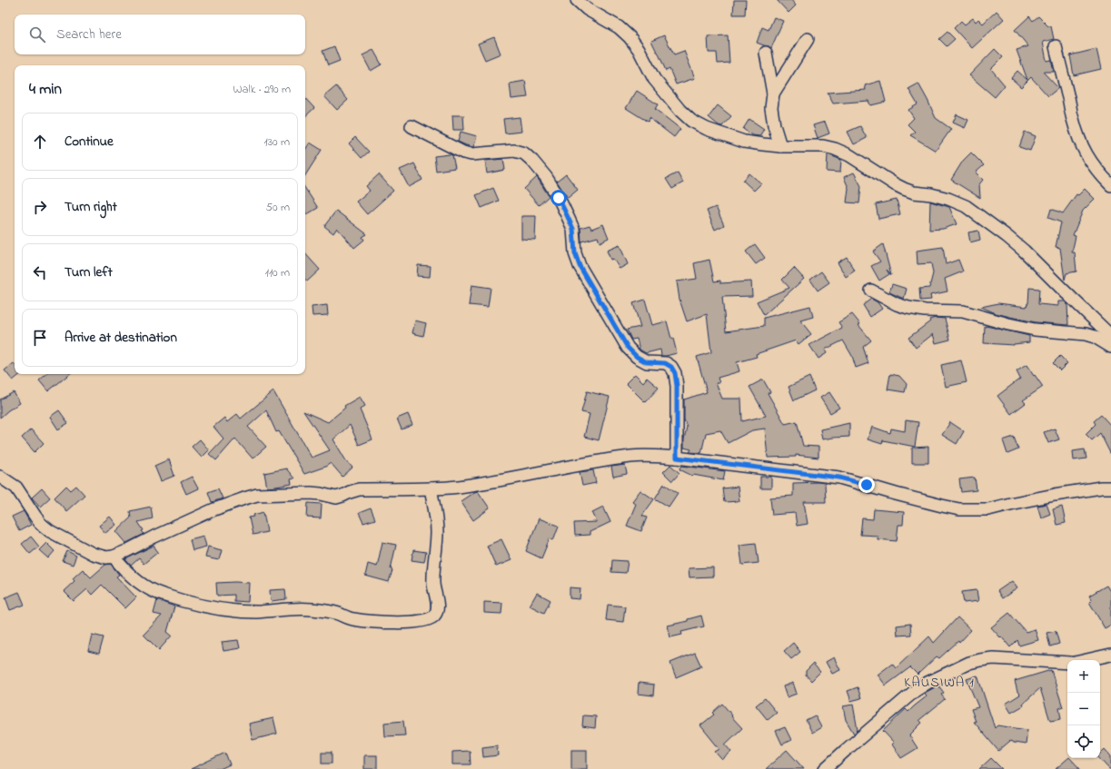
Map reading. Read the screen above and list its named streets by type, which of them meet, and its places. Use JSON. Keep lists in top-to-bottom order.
{
  "districts": ["KAUSIWA 1"],
  "page": {
    "search": "Search here",
    "heading": ["4 min", "Walk · 290 m"],
    "list": [
      ["Continue", "130 m"],
      ["Turn right", "50 m"],
      ["Turn left", "110 m"],
      "Arrive at destination"
    ],
    "map_buttons": ["+", "−"]
  }
}
